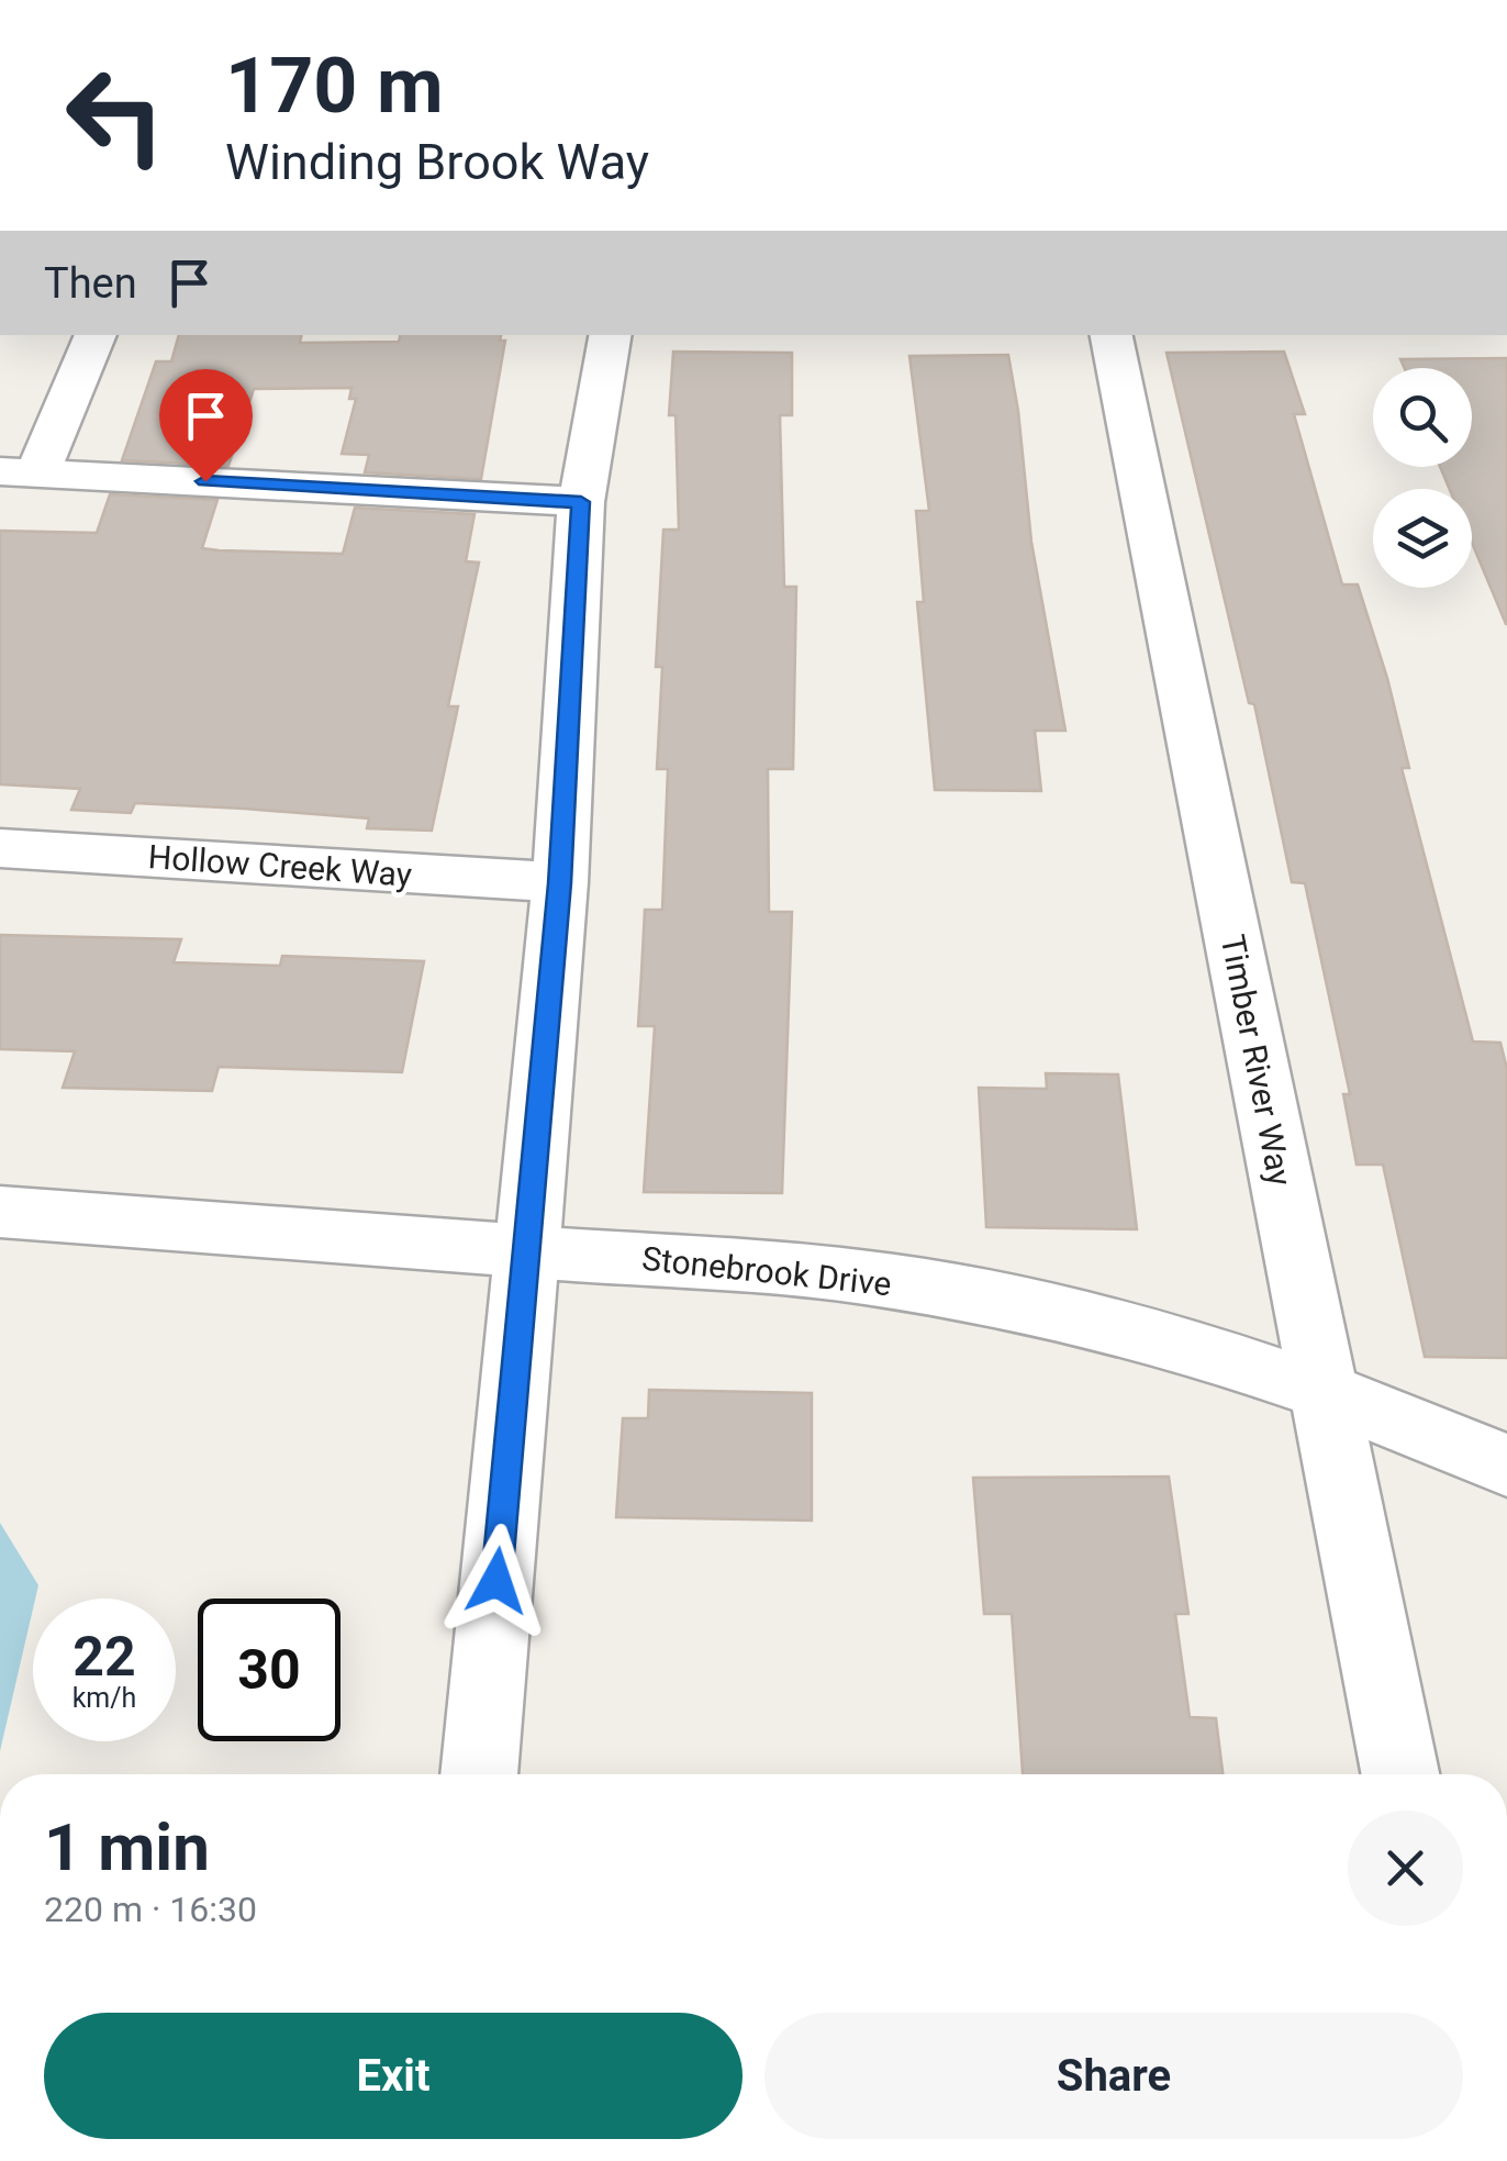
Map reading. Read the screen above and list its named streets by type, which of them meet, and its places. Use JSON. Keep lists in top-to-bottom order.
{
  "streets": {
    "street": ["Hollow Creek Way", "Timber River Way", "Stonebrook Drive"]
  },
  "crossings": [
    ["Timber River Way", "Stonebrook Drive"]
  ],
  "page": {
    "turn": ["170 m", "Winding Brook Way"],
    "then": "Then",
    "speed": "22 km/h",
    "limit": "30",
    "heading": ["1 min", "220 m · 16:30"],
    "buttons": ["Exit", "Share"]
  }
}
